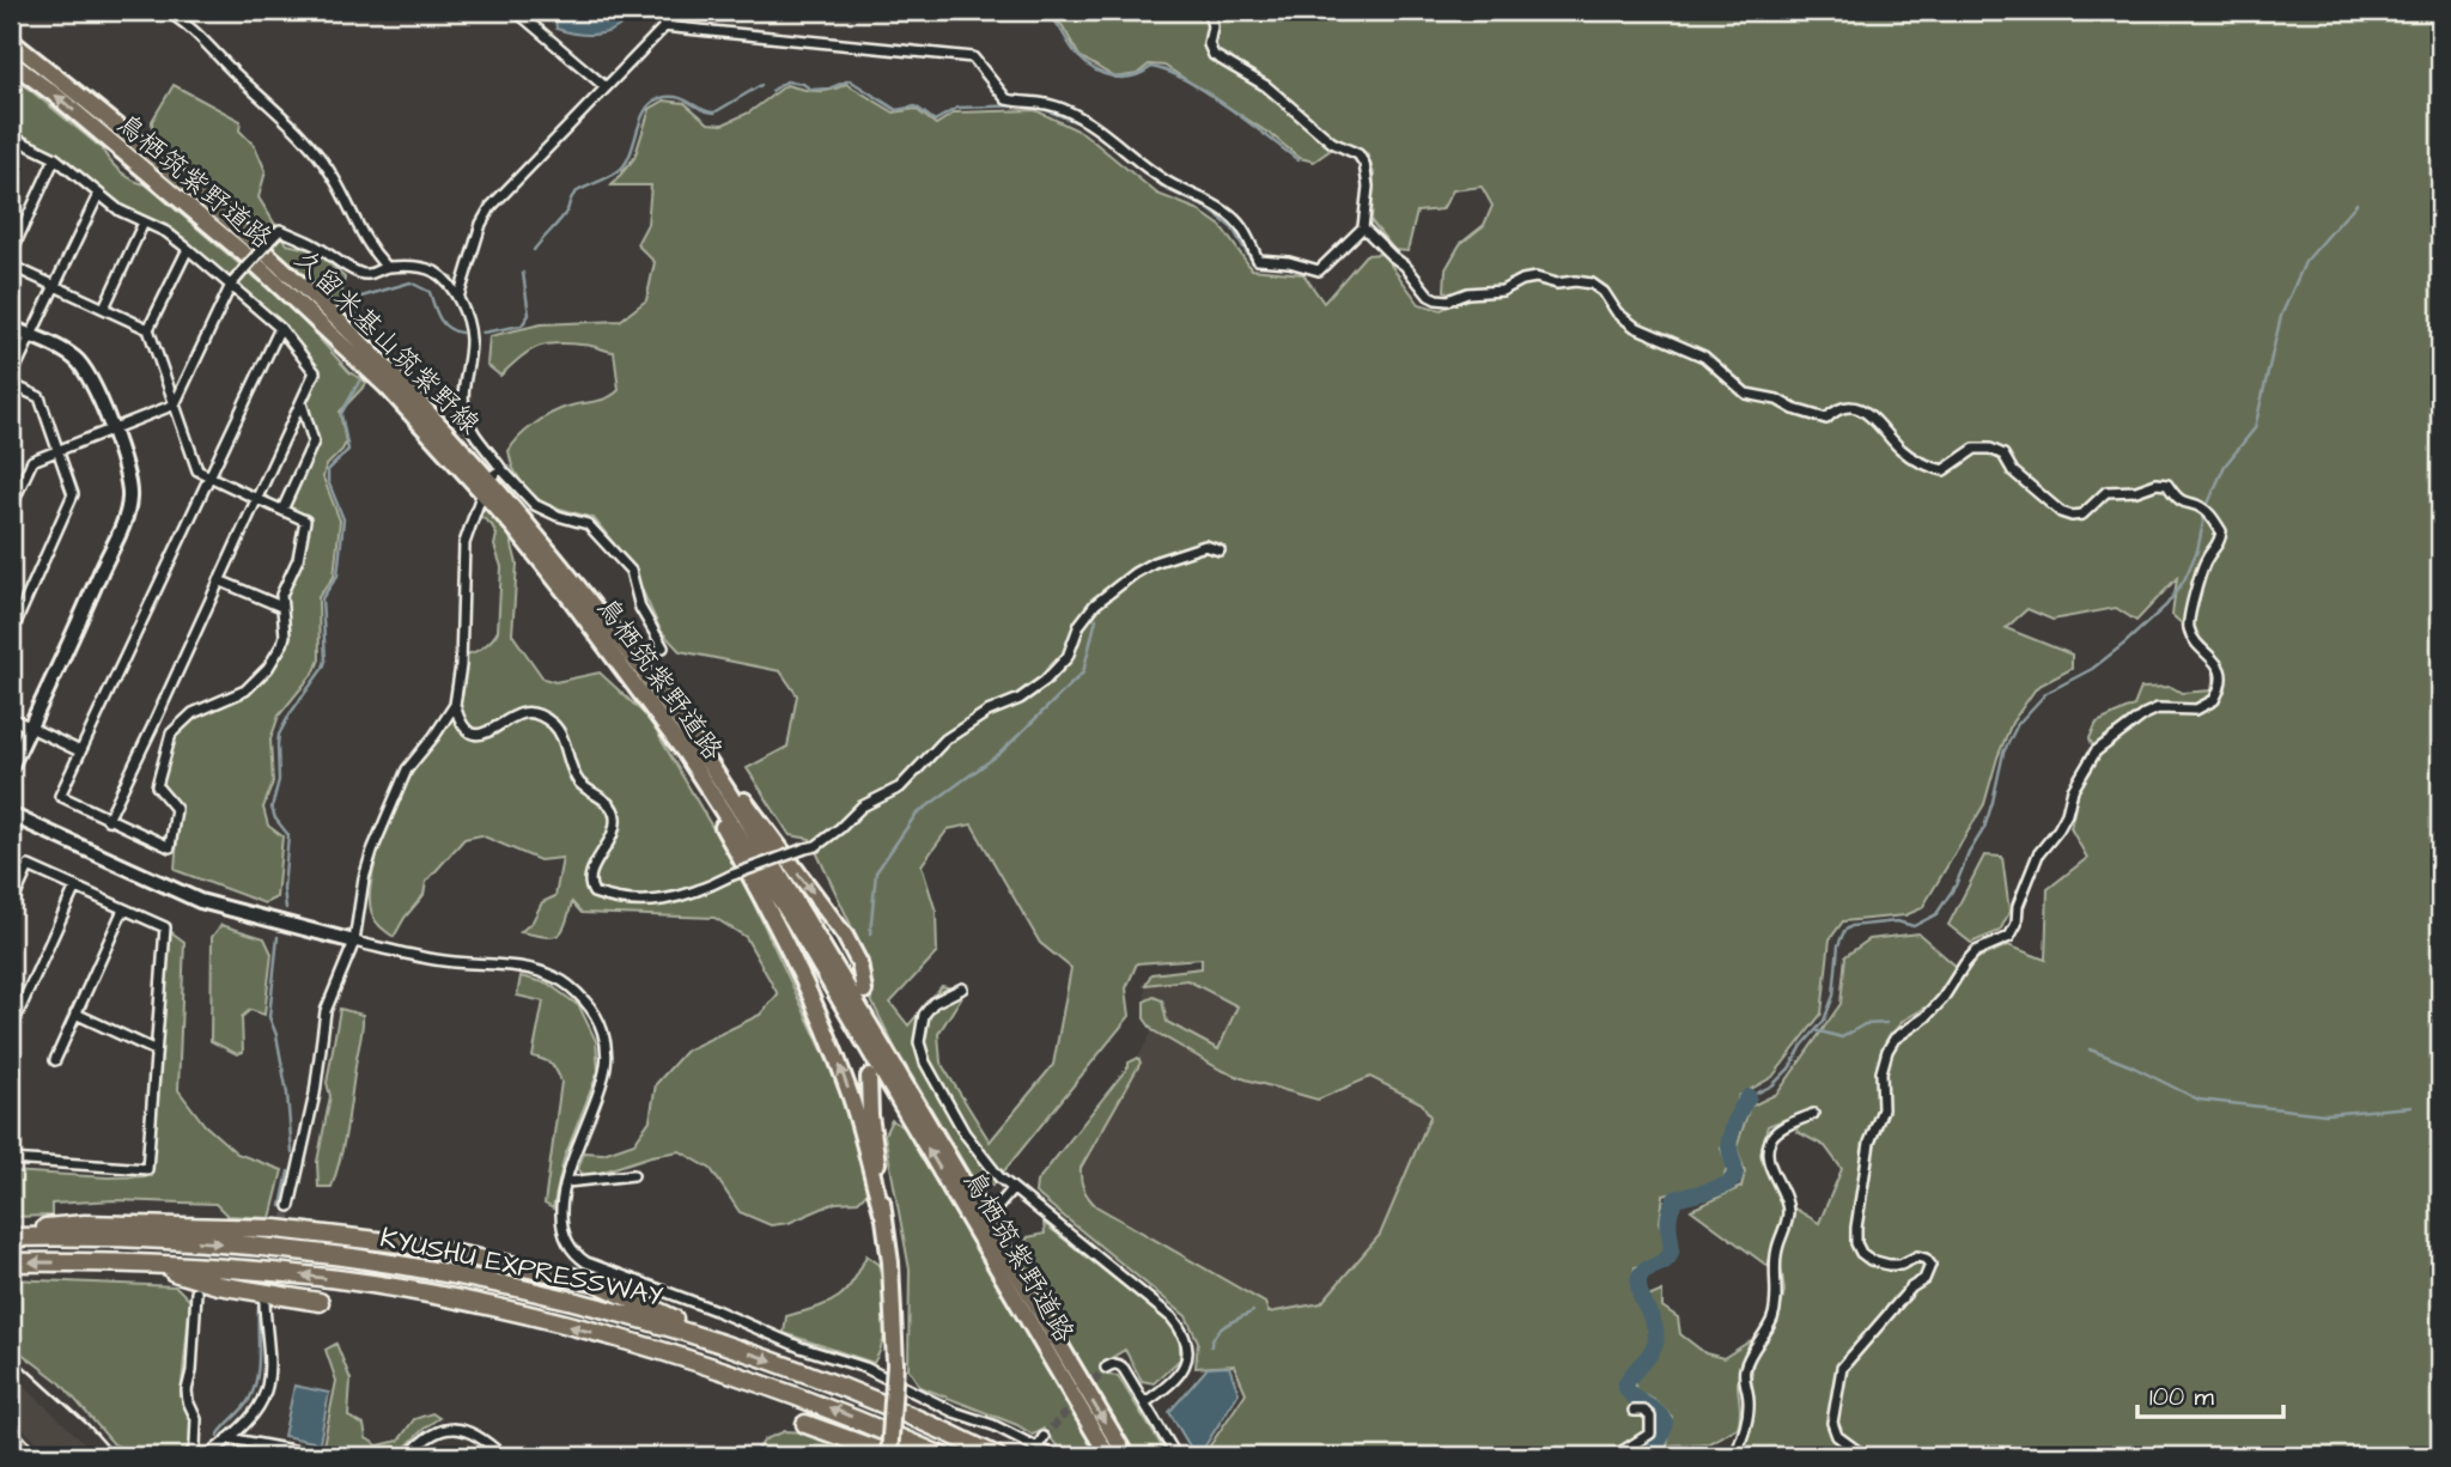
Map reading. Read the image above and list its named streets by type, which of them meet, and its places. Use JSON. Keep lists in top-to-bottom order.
{
  "streets": {
    "highway": ["KYUSHU EXPRESSWAY"],
    "main road": ["鳥栖筑紫野道路", "久留米基山筑紫野線"]
  },
  "crossings": [
    ["鳥栖筑紫野道路", "久留米基山筑紫野線"]
  ],
  "scale_bar": "100 m"
}
